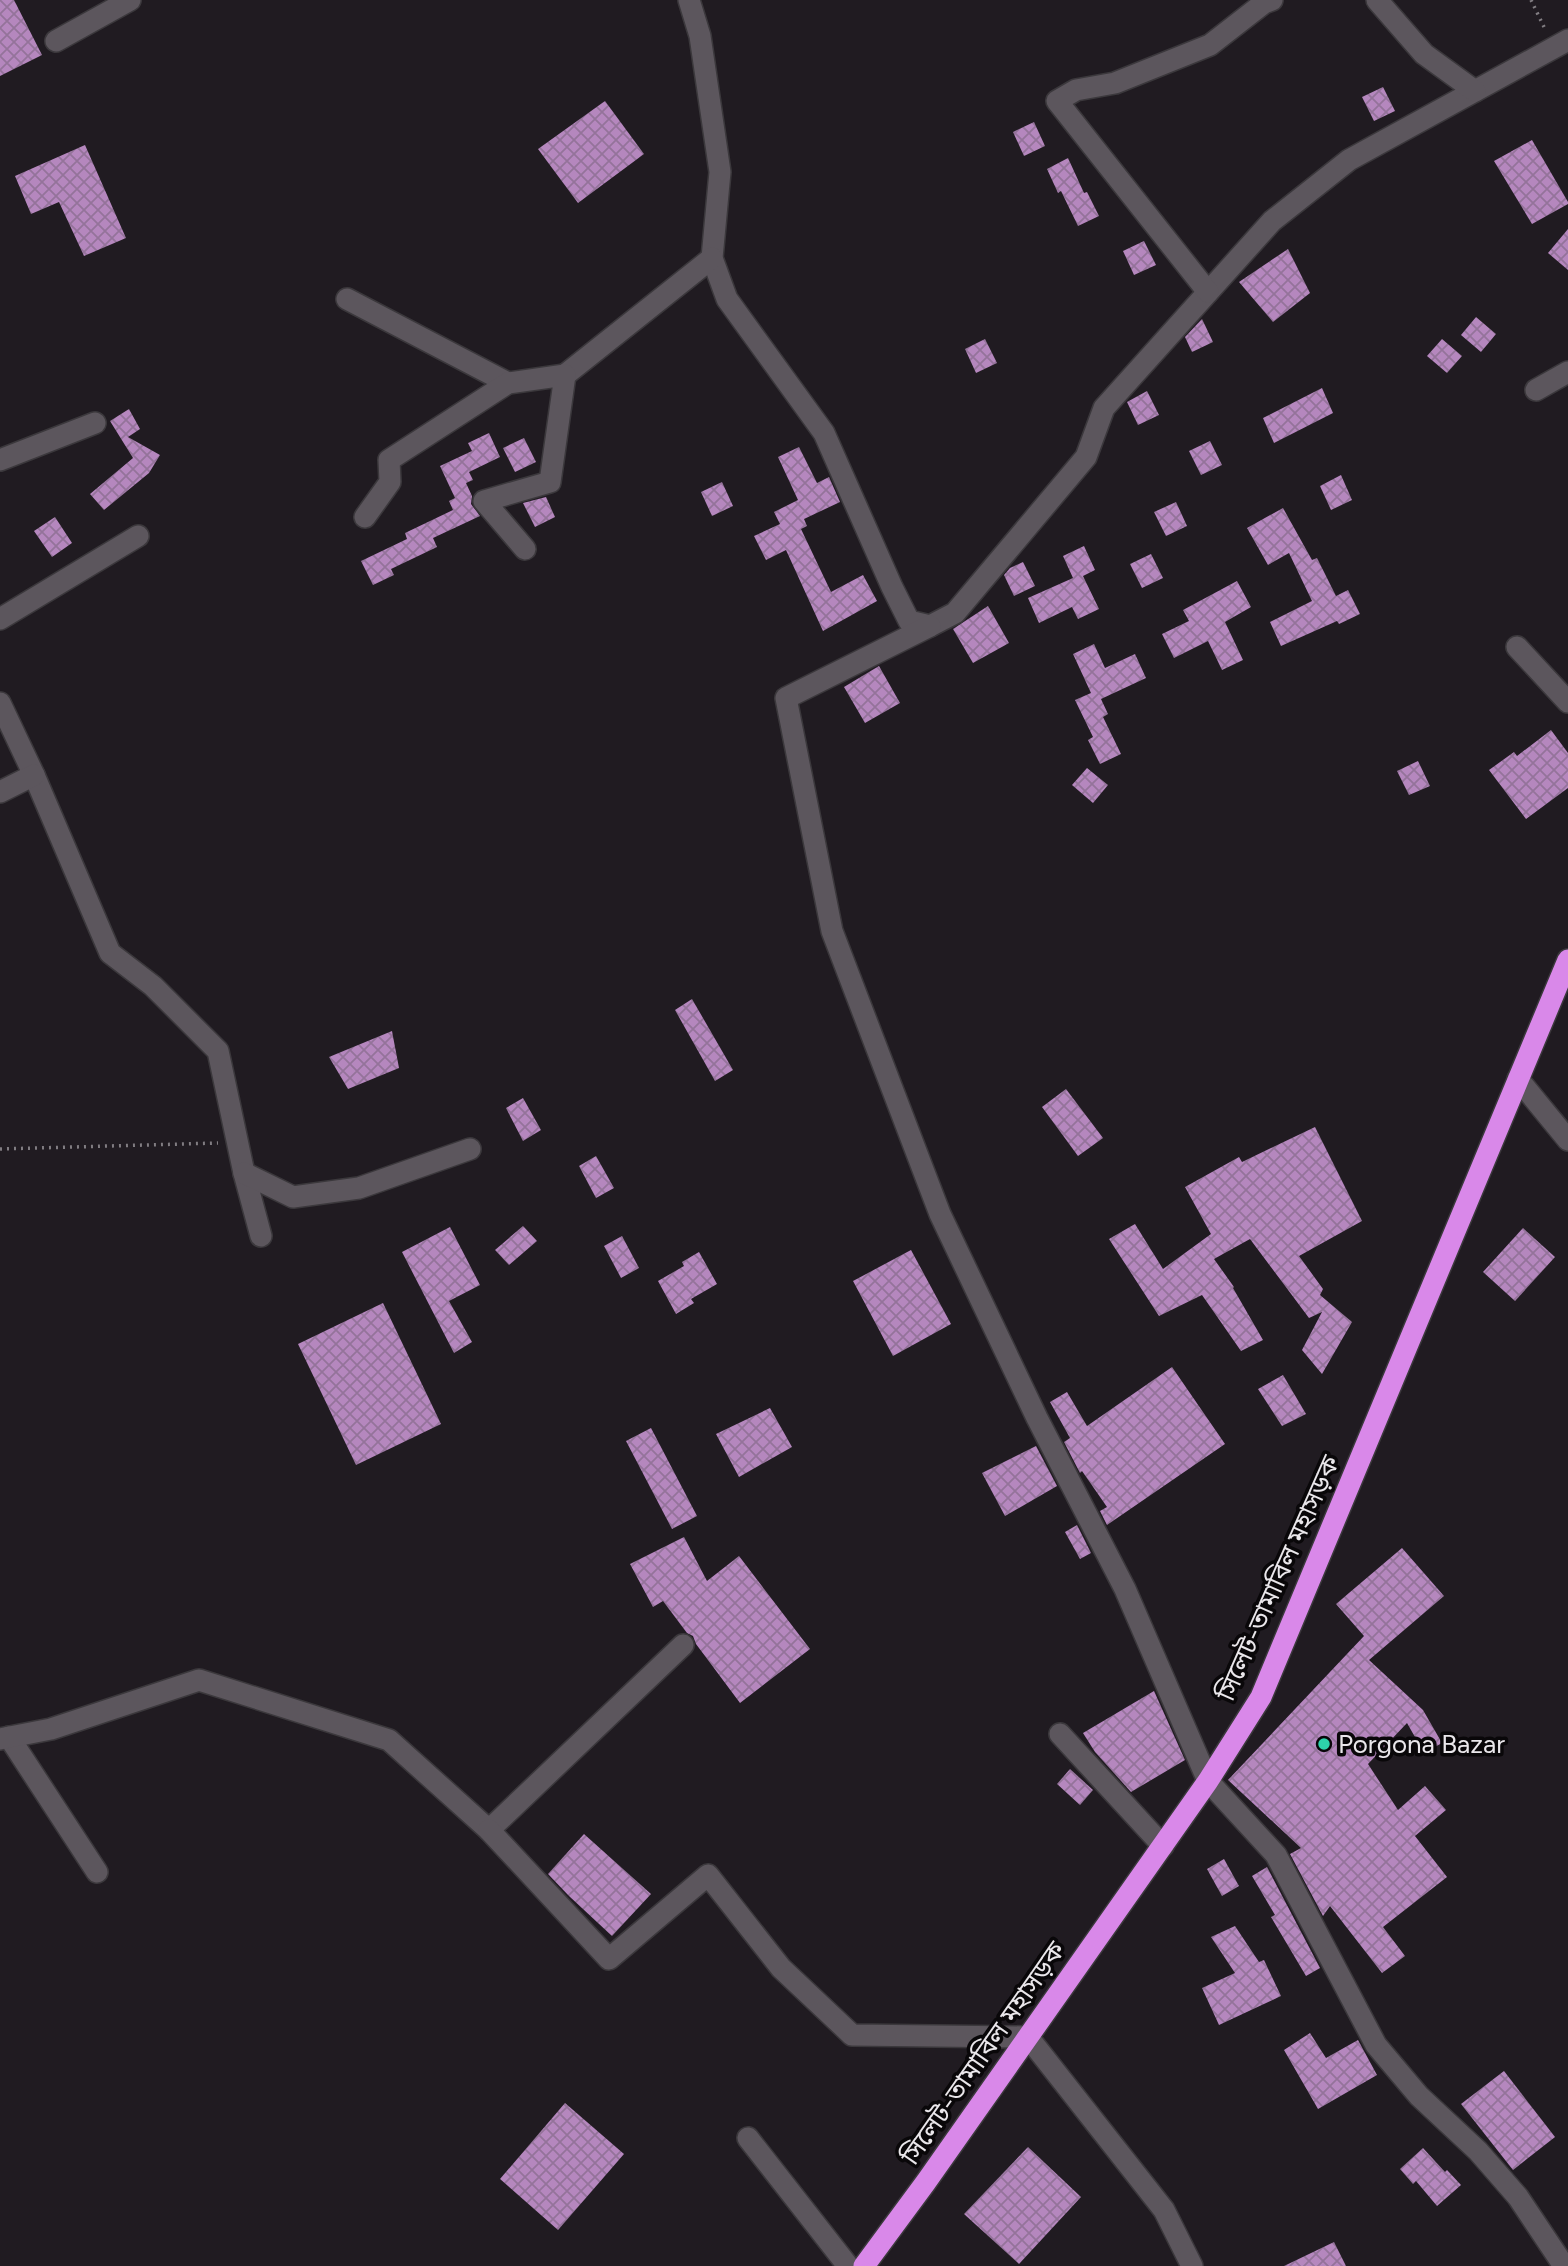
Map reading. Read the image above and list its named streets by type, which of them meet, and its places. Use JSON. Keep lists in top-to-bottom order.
{
  "streets": {
    "highway": ["সিলেট-তামাবিল মহাসড়ক"]
  },
  "places": ["Porgona Bazar"]
}
